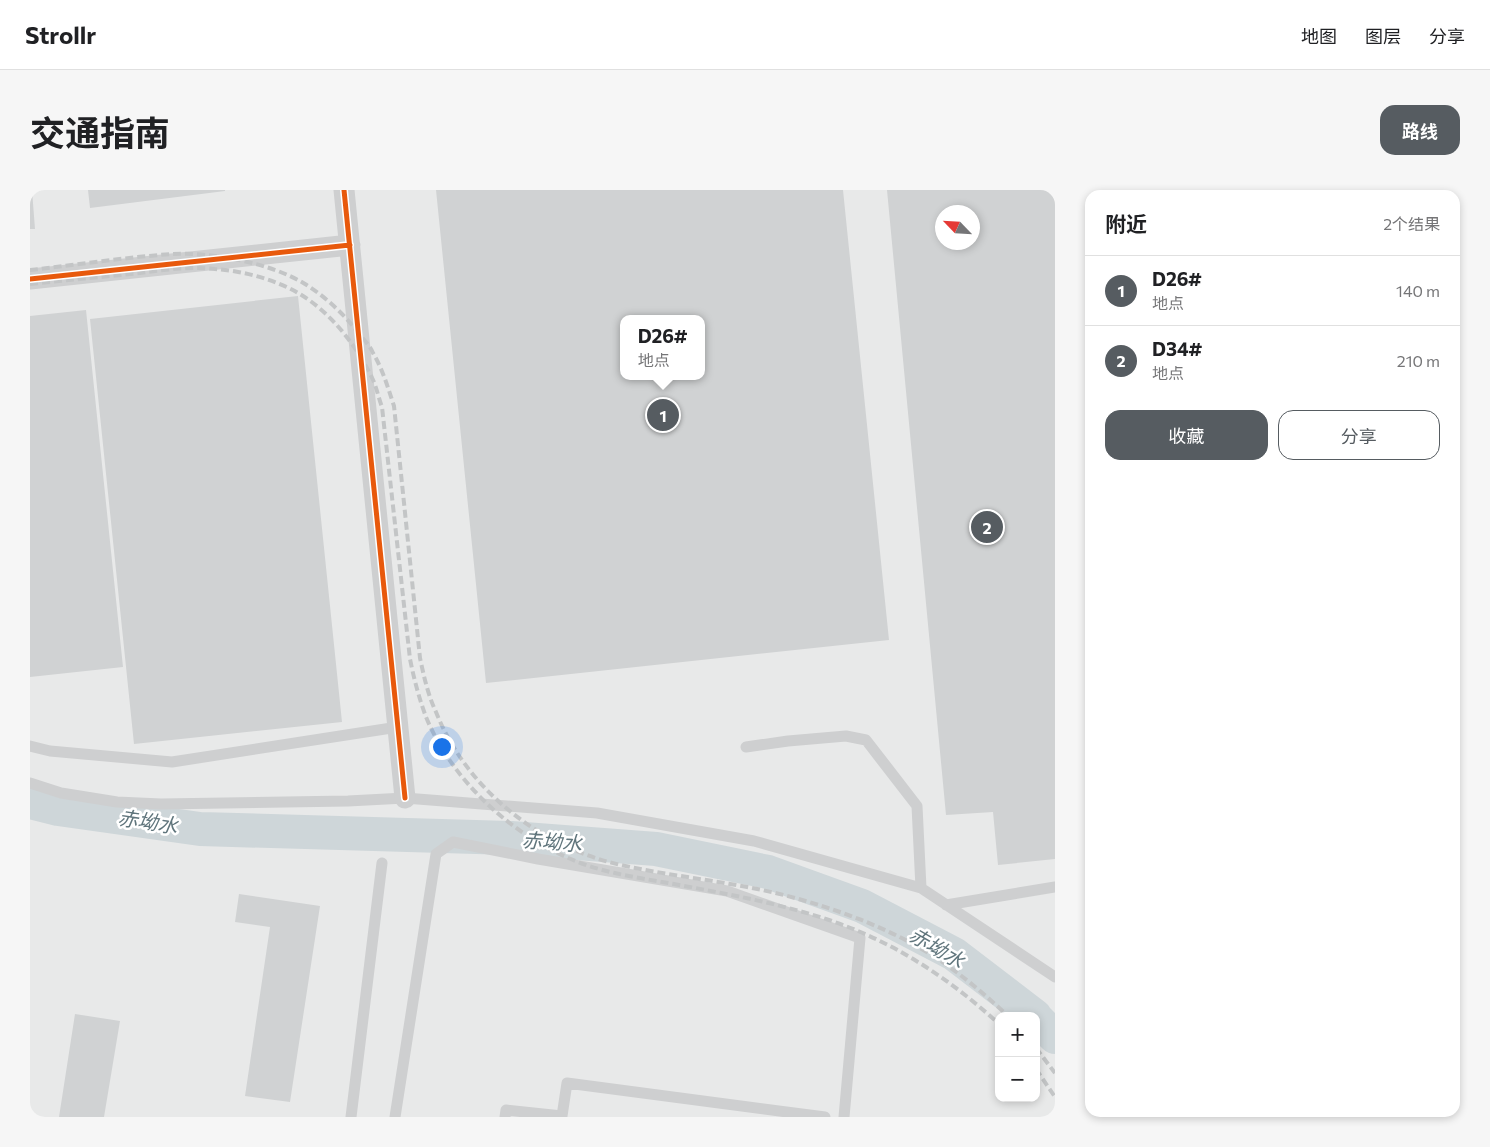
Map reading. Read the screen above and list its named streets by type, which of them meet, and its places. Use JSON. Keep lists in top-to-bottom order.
{
  "water": ["赤坳水"],
  "north": "top left",
  "page": {
    "header": "Strollr",
    "nav": ["地图", "图层", "分享"],
    "title": "交通指南",
    "buttons": [
      "路线",
      ["收藏", "分享"]
    ],
    "heading": ["附近", "2个结果"],
    "list": [
      {
        "mark": "1",
        "name": "D26#",
        "note": "地点",
        "value": "140 m"
      },
      {
        "mark": "2",
        "name": "D34#",
        "note": "地点",
        "value": "210 m"
      }
    ],
    "popup": ["D26#", "地点"],
    "pins": ["1", "2"],
    "map_buttons": ["+", "−"]
  }
}
